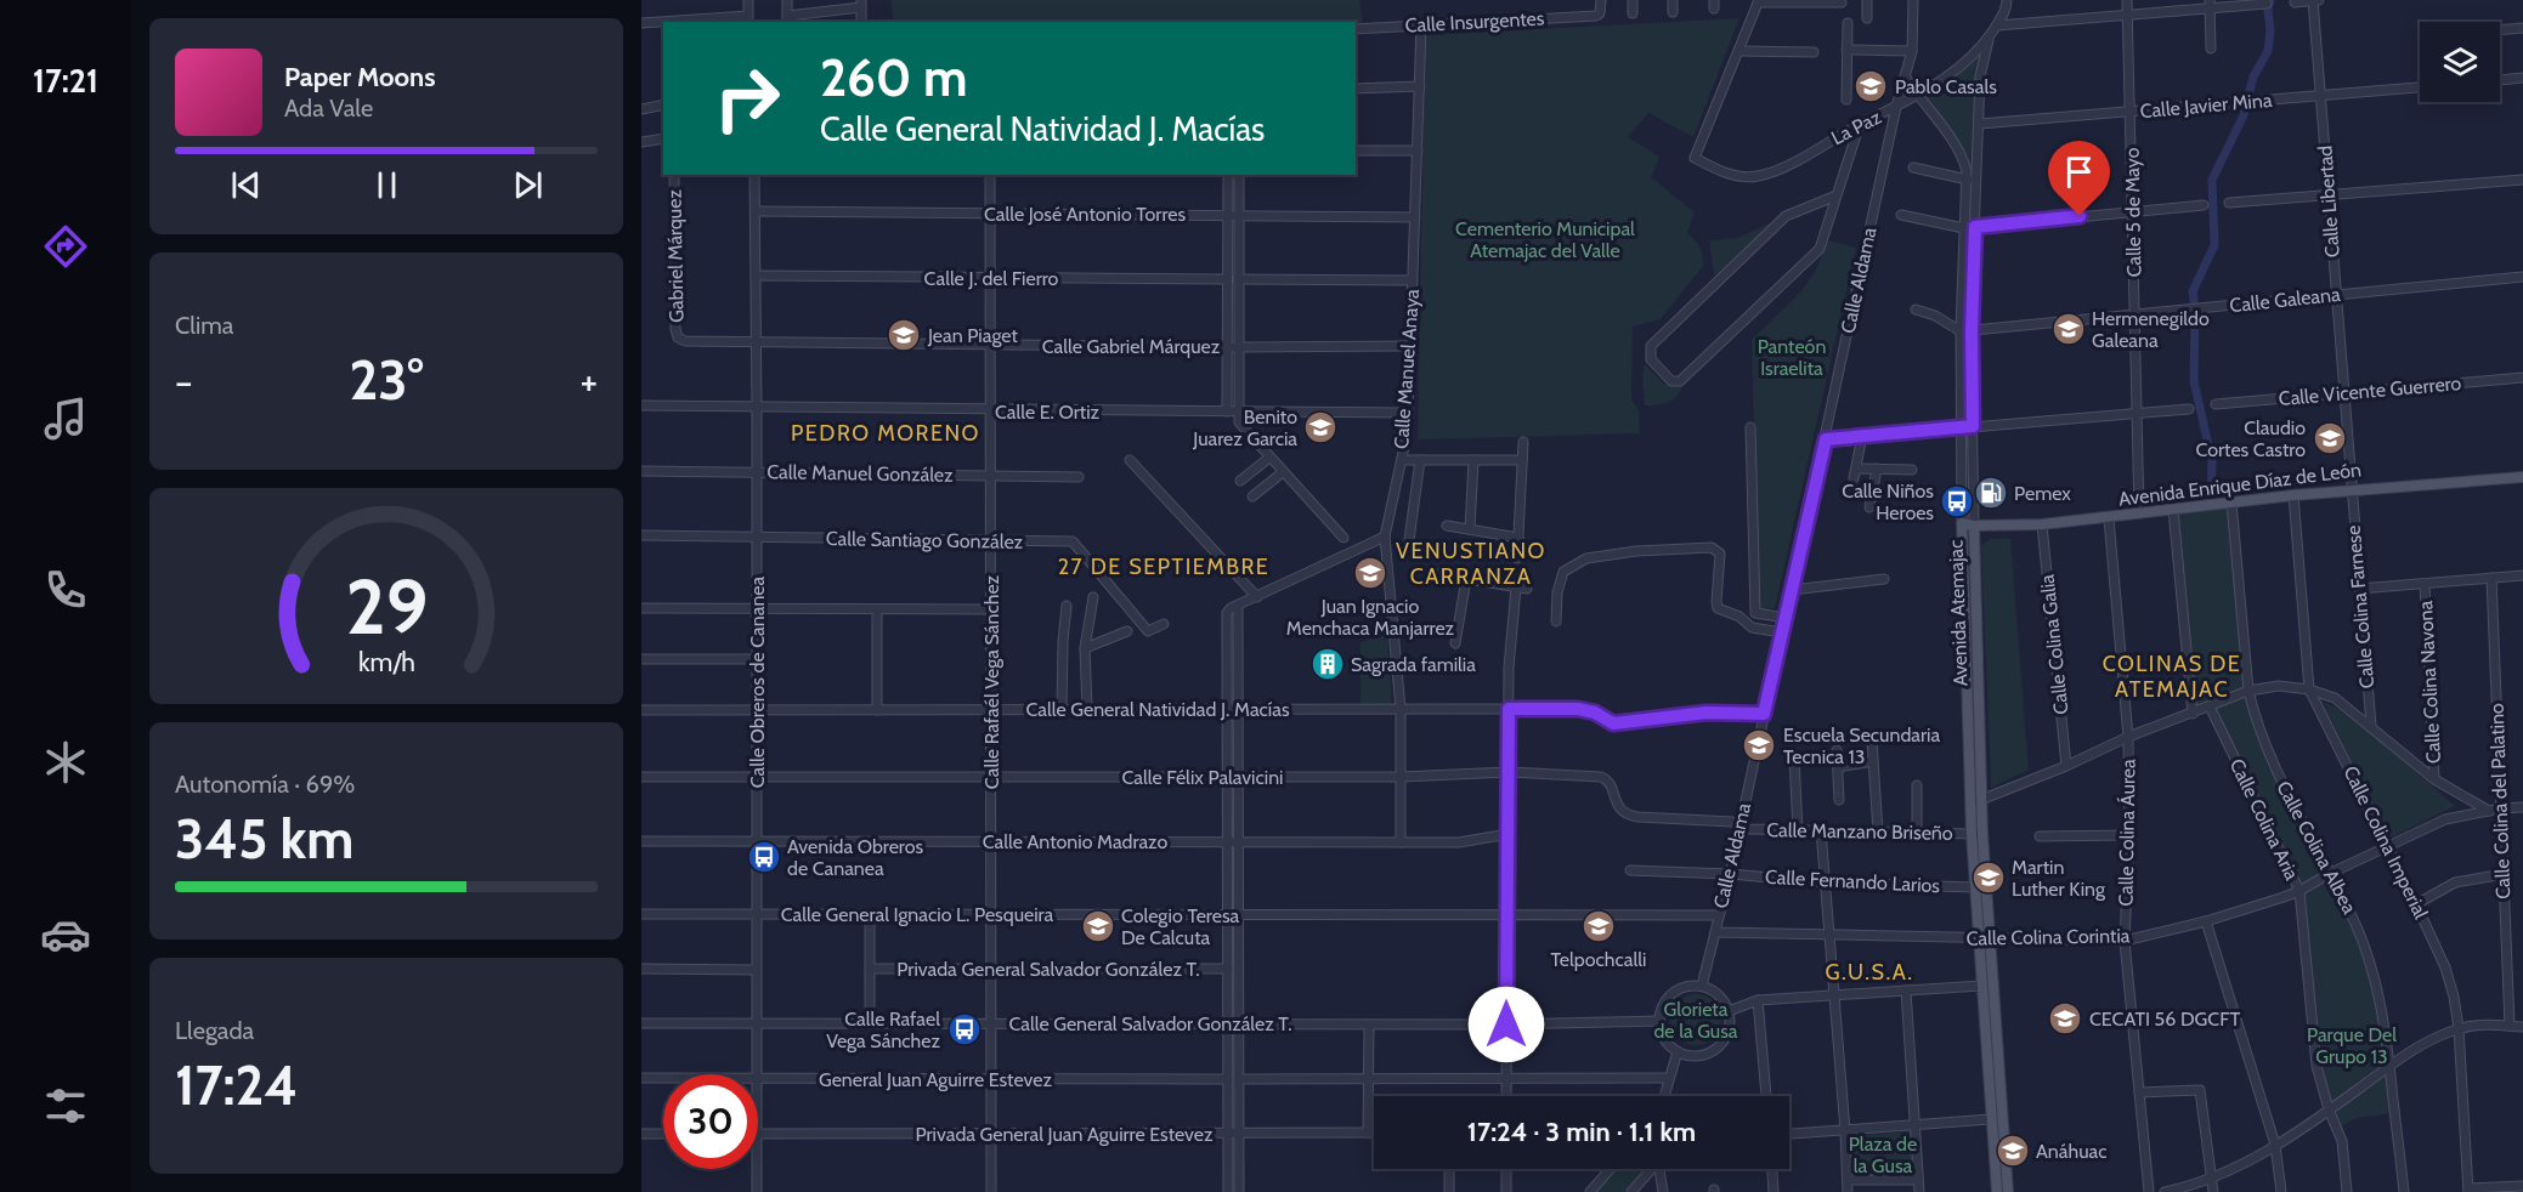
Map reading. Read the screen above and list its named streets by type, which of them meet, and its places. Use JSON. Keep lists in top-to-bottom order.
{
  "streets": {
    "main road": ["Avenida Enrique Díaz de León", "Avenida Atemajac"],
    "street": [
      "Calle Insurgentes",
      "Calle Javier Mina",
      "La Paz",
      "Calle Libertad",
      "Calle 5 de Mayo",
      "Calle José Antonio Torres",
      "Gabriel Márquez",
      "Calle J. del Fierro",
      "Calle Aldama",
      "Calle Galeana",
      "Calle Gabriel Márquez",
      "Calle Manuel Anaya",
      "Calle Vicente Guerrero",
      "Calle E. Ortiz",
      "Calle Manuel González",
      "Calle Santiago González",
      "Calle Colina Farnese",
      "Calle Colina Galia",
      "Calle Obreros de Cananea",
      "Calle Rafaél Vega Sánchez",
      "Calle Colina Navona",
      "Calle General Natividad J. Macías",
      "Calle Félix Palavicini",
      "Calle Colina del Palatino",
      "Calle Colina Aria",
      "Calle Manzano Briseño",
      "Calle Colina Áurea",
      "Calle Antonio Madrazo",
      "Calle Colina Imperial",
      "Calle Colina Albea",
      "Calle Fernando Larios",
      "Calle General Ignacio L. Pesqueira",
      "Calle Colina Corintia",
      "Privada General Salvador González T.",
      "Calle General Salvador González T.",
      "General Juan Aguirre Estevez",
      "Privada General Juan Aguirre Estevez"
    ]
  },
  "crossings": [
    ["Calle Insurgentes", "Calle Manuel Anaya"],
    ["Calle Javier Mina", "Calle Libertad"],
    ["Calle Javier Mina", "Calle 5 de Mayo"],
    ["Calle Javier Mina", "Avenida Atemajac"],
    ["La Paz", "Calle Aldama"],
    ["La Paz", "Avenida Atemajac"],
    ["Calle Libertad", "Calle Galeana"],
    ["Calle Libertad", "Calle Vicente Guerrero"],
    ["Calle Libertad", "Avenida Enrique Díaz de León"],
    ["Calle Libertad", "Calle Colina Farnese"],
    ["Calle 5 de Mayo", "Calle Galeana"],
    ["Calle 5 de Mayo", "Avenida Enrique Díaz de León"],
    ["Calle José Antonio Torres", "Calle Manuel Anaya"],
    ["Calle José Antonio Torres", "Calle Obreros de Cananea"],
    ["Calle José Antonio Torres", "Calle Rafaél Vega Sánchez"],
    ["Gabriel Márquez", "Calle Gabriel Márquez"],
    ["Calle J. del Fierro", "Calle Obreros de Cananea"],
    ["Calle J. del Fierro", "Calle Rafaél Vega Sánchez"],
    ["Calle Aldama", "Avenida Atemajac"],
    ["Calle Aldama", "Calle General Natividad J. Macías"],
    ["Calle Aldama", "Calle Félix Palavicini"],
    ["Calle Aldama", "Calle Manzano Briseño"],
    ["Calle Aldama", "Calle Fernando Larios"],
    ["Calle Aldama", "Calle General Ignacio L. Pesqueira"],
    ["Calle Aldama", "Calle Colina Corintia"],
    ["Calle Aldama", "Calle General Salvador González T."],
    ["Calle Galeana", "Avenida Atemajac"],
    ["Calle Gabriel Márquez", "Calle Manuel Anaya"],
    ["Calle Gabriel Márquez", "Calle Obreros de Cananea"],
    ["Calle Gabriel Márquez", "Calle Rafaél Vega Sánchez"],
    ["Calle Manuel Anaya", "Calle E. Ortiz"],
    ["Calle Manuel Anaya", "Calle General Natividad J. Macías"],
    ["Calle Manuel Anaya", "Calle Félix Palavicini"],
    ["Calle Manuel Anaya", "Calle Antonio Madrazo"],
    ["Calle E. Ortiz", "Calle Obreros de Cananea"],
    ["Calle E. Ortiz", "Calle Rafaél Vega Sánchez"],
    ["Calle Manuel González", "Calle Obreros de Cananea"],
    ["Calle Manuel González", "Calle Rafaél Vega Sánchez"],
    ["Avenida Enrique Díaz de León", "Calle Colina Farnese"],
    ["Avenida Enrique Díaz de León", "Avenida Atemajac"],
    ["Avenida Enrique Díaz de León", "Calle Colina Galia"],
    ["Avenida Enrique Díaz de León", "Calle Colina Áurea"],
    ["Avenida Enrique Díaz de León", "Calle Colina Imperial"],
    ["Avenida Enrique Díaz de León", "Calle Colina Albea"],
    ["Calle Santiago González", "Calle Obreros de Cananea"],
    ["Calle Santiago González", "Calle Rafaél Vega Sánchez"],
    ["Avenida Atemajac", "Calle Manzano Briseño"],
    ["Avenida Atemajac", "Calle Fernando Larios"],
    ["Avenida Atemajac", "Calle Colina Corintia"],
    ["Calle Obreros de Cananea", "Calle General Natividad J. Macías"],
    ["Calle Obreros de Cananea", "Calle Félix Palavicini"],
    ["Calle Obreros de Cananea", "Calle Antonio Madrazo"],
    ["Calle Obreros de Cananea", "Calle General Ignacio L. Pesqueira"],
    ["Calle Obreros de Cananea", "Calle General Salvador González T."],
    ["Calle Rafaél Vega Sánchez", "Calle General Natividad J. Macías"],
    ["Calle Rafaél Vega Sánchez", "Calle Félix Palavicini"],
    ["Calle Rafaél Vega Sánchez", "Calle Antonio Madrazo"],
    ["Calle Rafaél Vega Sánchez", "Calle General Ignacio L. Pesqueira"],
    ["Calle Rafaél Vega Sánchez", "Privada General Salvador González T."],
    ["Calle Rafaél Vega Sánchez", "Calle General Salvador González T."],
    ["Calle Rafaél Vega Sánchez", "General Juan Aguirre Estevez"],
    ["Calle Rafaél Vega Sánchez", "Privada General Juan Aguirre Estevez"],
    ["Calle Félix Palavicini", "Calle Manzano Briseño"],
    ["Calle Colina del Palatino", "Calle Colina Corintia"],
    ["Calle Colina Aria", "Calle Colina Corintia"],
    ["Calle Colina Áurea", "Calle Colina Corintia"],
    ["Calle Colina Imperial", "Calle Colina Corintia"],
    ["Calle Colina Albea", "Calle Colina Corintia"]
  ],
  "districts": [
    "PEDRO MORENO",
    "VENUSTIANO CARRANZA",
    "27 DE SEPTIEMBRE",
    "COLINAS DE ATEMAJAC",
    "G.U.S.A."
  ],
  "parks": [
    "Cementerio Municipal Atemajac del Valle",
    "Panteón Israelita",
    "Glorieta de la Gusa",
    "Parque Del Grupo 13",
    "Plaza de la Gusa"
  ],
  "places": {
    "school or university": [
      "Pablo Casals",
      "Hermenegildo Galeana",
      "Jean Piaget",
      "Benito Juarez Garcia",
      "Claudio Cortes Castro",
      "Juan Ignacio Menchaca Manjarrez",
      "Escuela Secundaria Tecnica 13",
      "Martin Luther King",
      "Colegio Teresa De Calcuta",
      "Telpochcalli",
      "CECATI 56 DGCFT",
      "Anáhuac"
    ],
    "fuel station": ["Pemex"],
    "bus stop": ["Calle Niños Heroes", "Avenida Obreros de Cananea", "Calle Rafael Vega Sánchez"],
    "building": ["Sagrada familia"]
  },
  "page": {
    "tabs": "17:21",
    "turn": ["260 m", "Calle General Natividad J. Macías"],
    "song": ["Paper Moons", "Ada Vale"],
    "tile": [
      "Clima",
      ["Autonomía · 69%", "345 km"],
      ["Llegada", "17:24"]
    ],
    "heat": ["−", "23°", "+"],
    "limit": "30",
    "trip": "17:24 · 3 min · 1.1 km",
    "gauge": ["29", "km/h"]
  }
}
